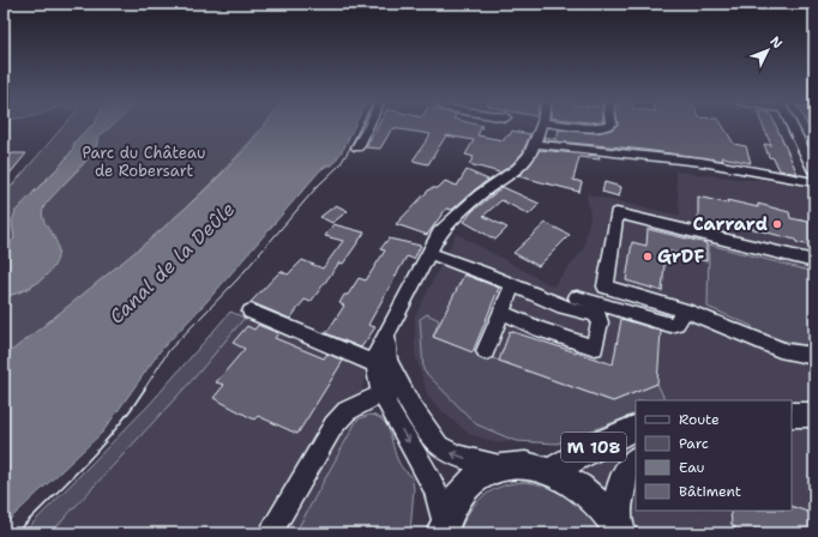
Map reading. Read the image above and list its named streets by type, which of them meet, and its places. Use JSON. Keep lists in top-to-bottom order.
{
  "streets": {
    "main road": ["M 108"]
  },
  "water": ["Canal de la Deûle"],
  "parks": ["Parc du Château de Robersart"],
  "places": ["Carrard", "GrDF"],
  "legend": [
    "Route",
    "Parc",
    "Eau",
    "Bâtiment"
  ],
  "north": "top right"
}
